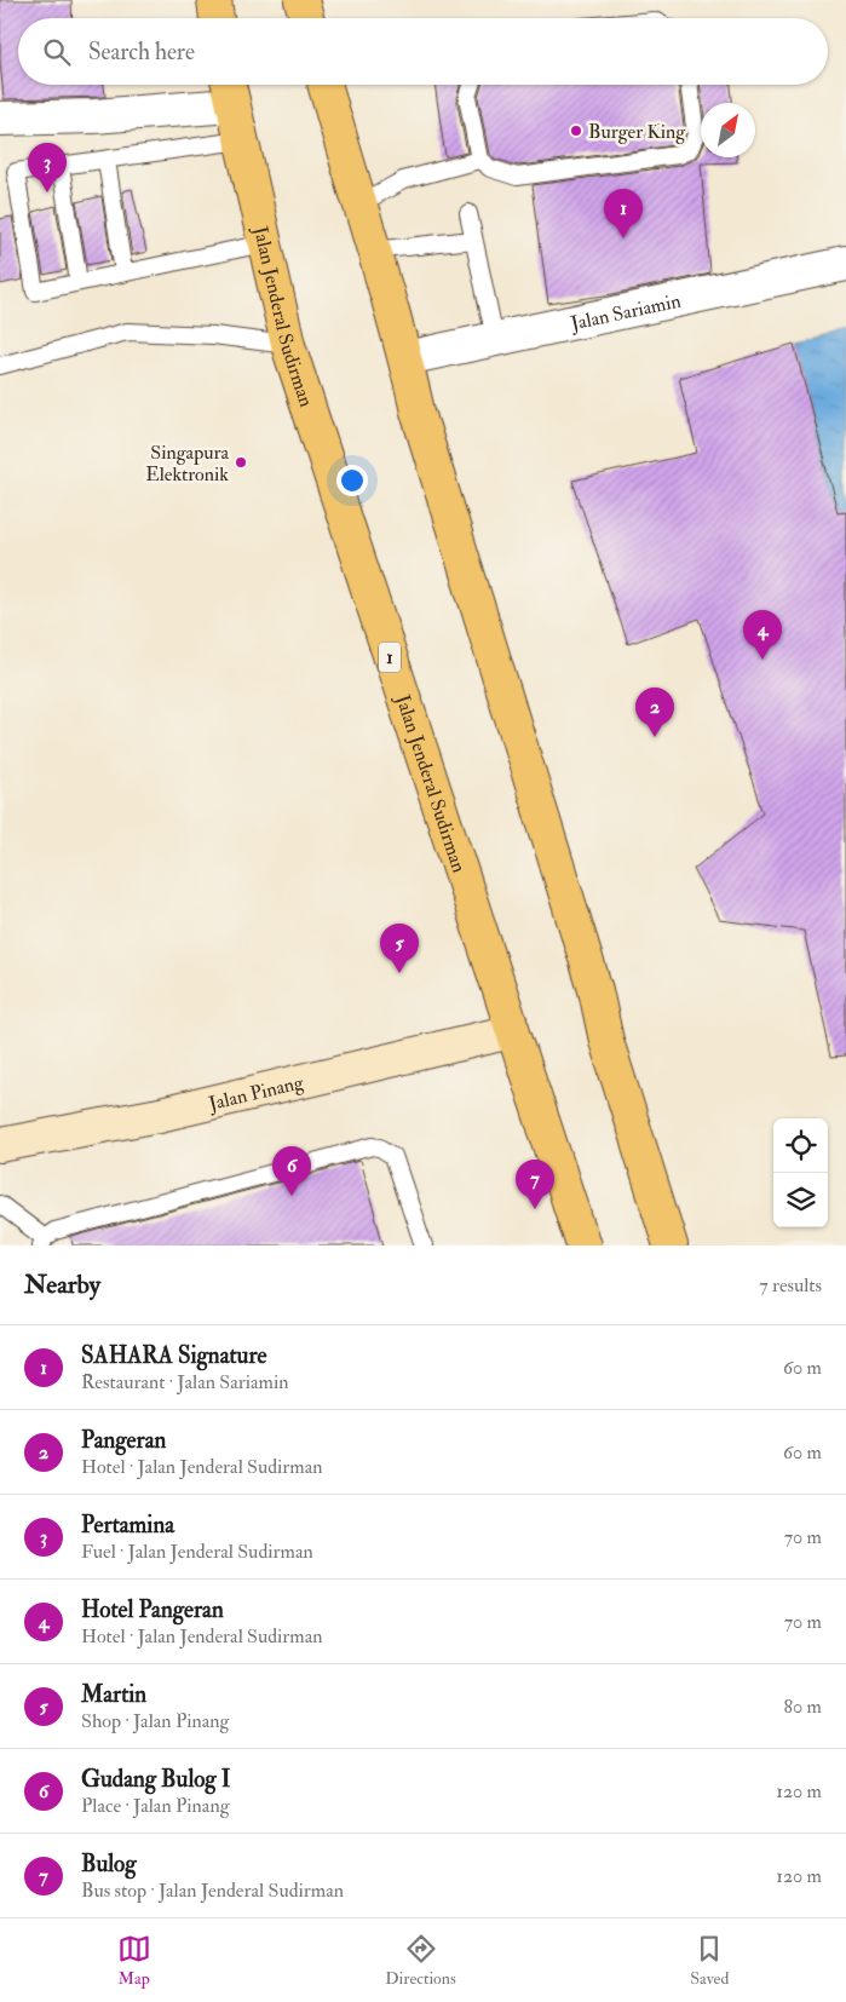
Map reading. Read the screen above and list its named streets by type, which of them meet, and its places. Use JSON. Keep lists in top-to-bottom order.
{
  "streets": {
    "main road": ["Jalan Jenderal Sudirman", "1"],
    "street": ["Jalan Sariamin", "Jalan Pinang"]
  },
  "crossings": [
    ["Jalan Jenderal Sudirman", "Jalan Pinang"]
  ],
  "places": ["Burger King", "Singapura Elektronik"],
  "north": "top right",
  "page": {
    "search": "Search here",
    "pins": [
      "3",
      "1",
      "4",
      "2",
      "5",
      "6",
      "7"
    ],
    "heading": ["Nearby", "7 results"],
    "list": [
      {
        "mark": "1",
        "name": "SAHARA Signature",
        "note": "Restaurant · Jalan Sariamin",
        "value": "60 m"
      },
      {
        "mark": "2",
        "name": "Pangeran",
        "note": "Hotel · Jalan Jenderal Sudirman",
        "value": "60 m"
      },
      {
        "mark": "3",
        "name": "Pertamina",
        "note": "Fuel · Jalan Jenderal Sudirman",
        "value": "70 m"
      },
      {
        "mark": "4",
        "name": "Hotel Pangeran",
        "note": "Hotel · Jalan Jenderal Sudirman",
        "value": "70 m"
      },
      {
        "mark": "5",
        "name": "Martin",
        "note": "Shop · Jalan Pinang",
        "value": "80 m"
      },
      {
        "mark": "6",
        "name": "Gudang Bulog I",
        "note": "Place · Jalan Pinang",
        "value": "120 m"
      },
      {
        "mark": "7",
        "name": "Bulog",
        "note": "Bus stop · Jalan Jenderal Sudirman",
        "value": "120 m"
      }
    ],
    "nav": ["Map", "Directions", "Saved"]
  }
}
